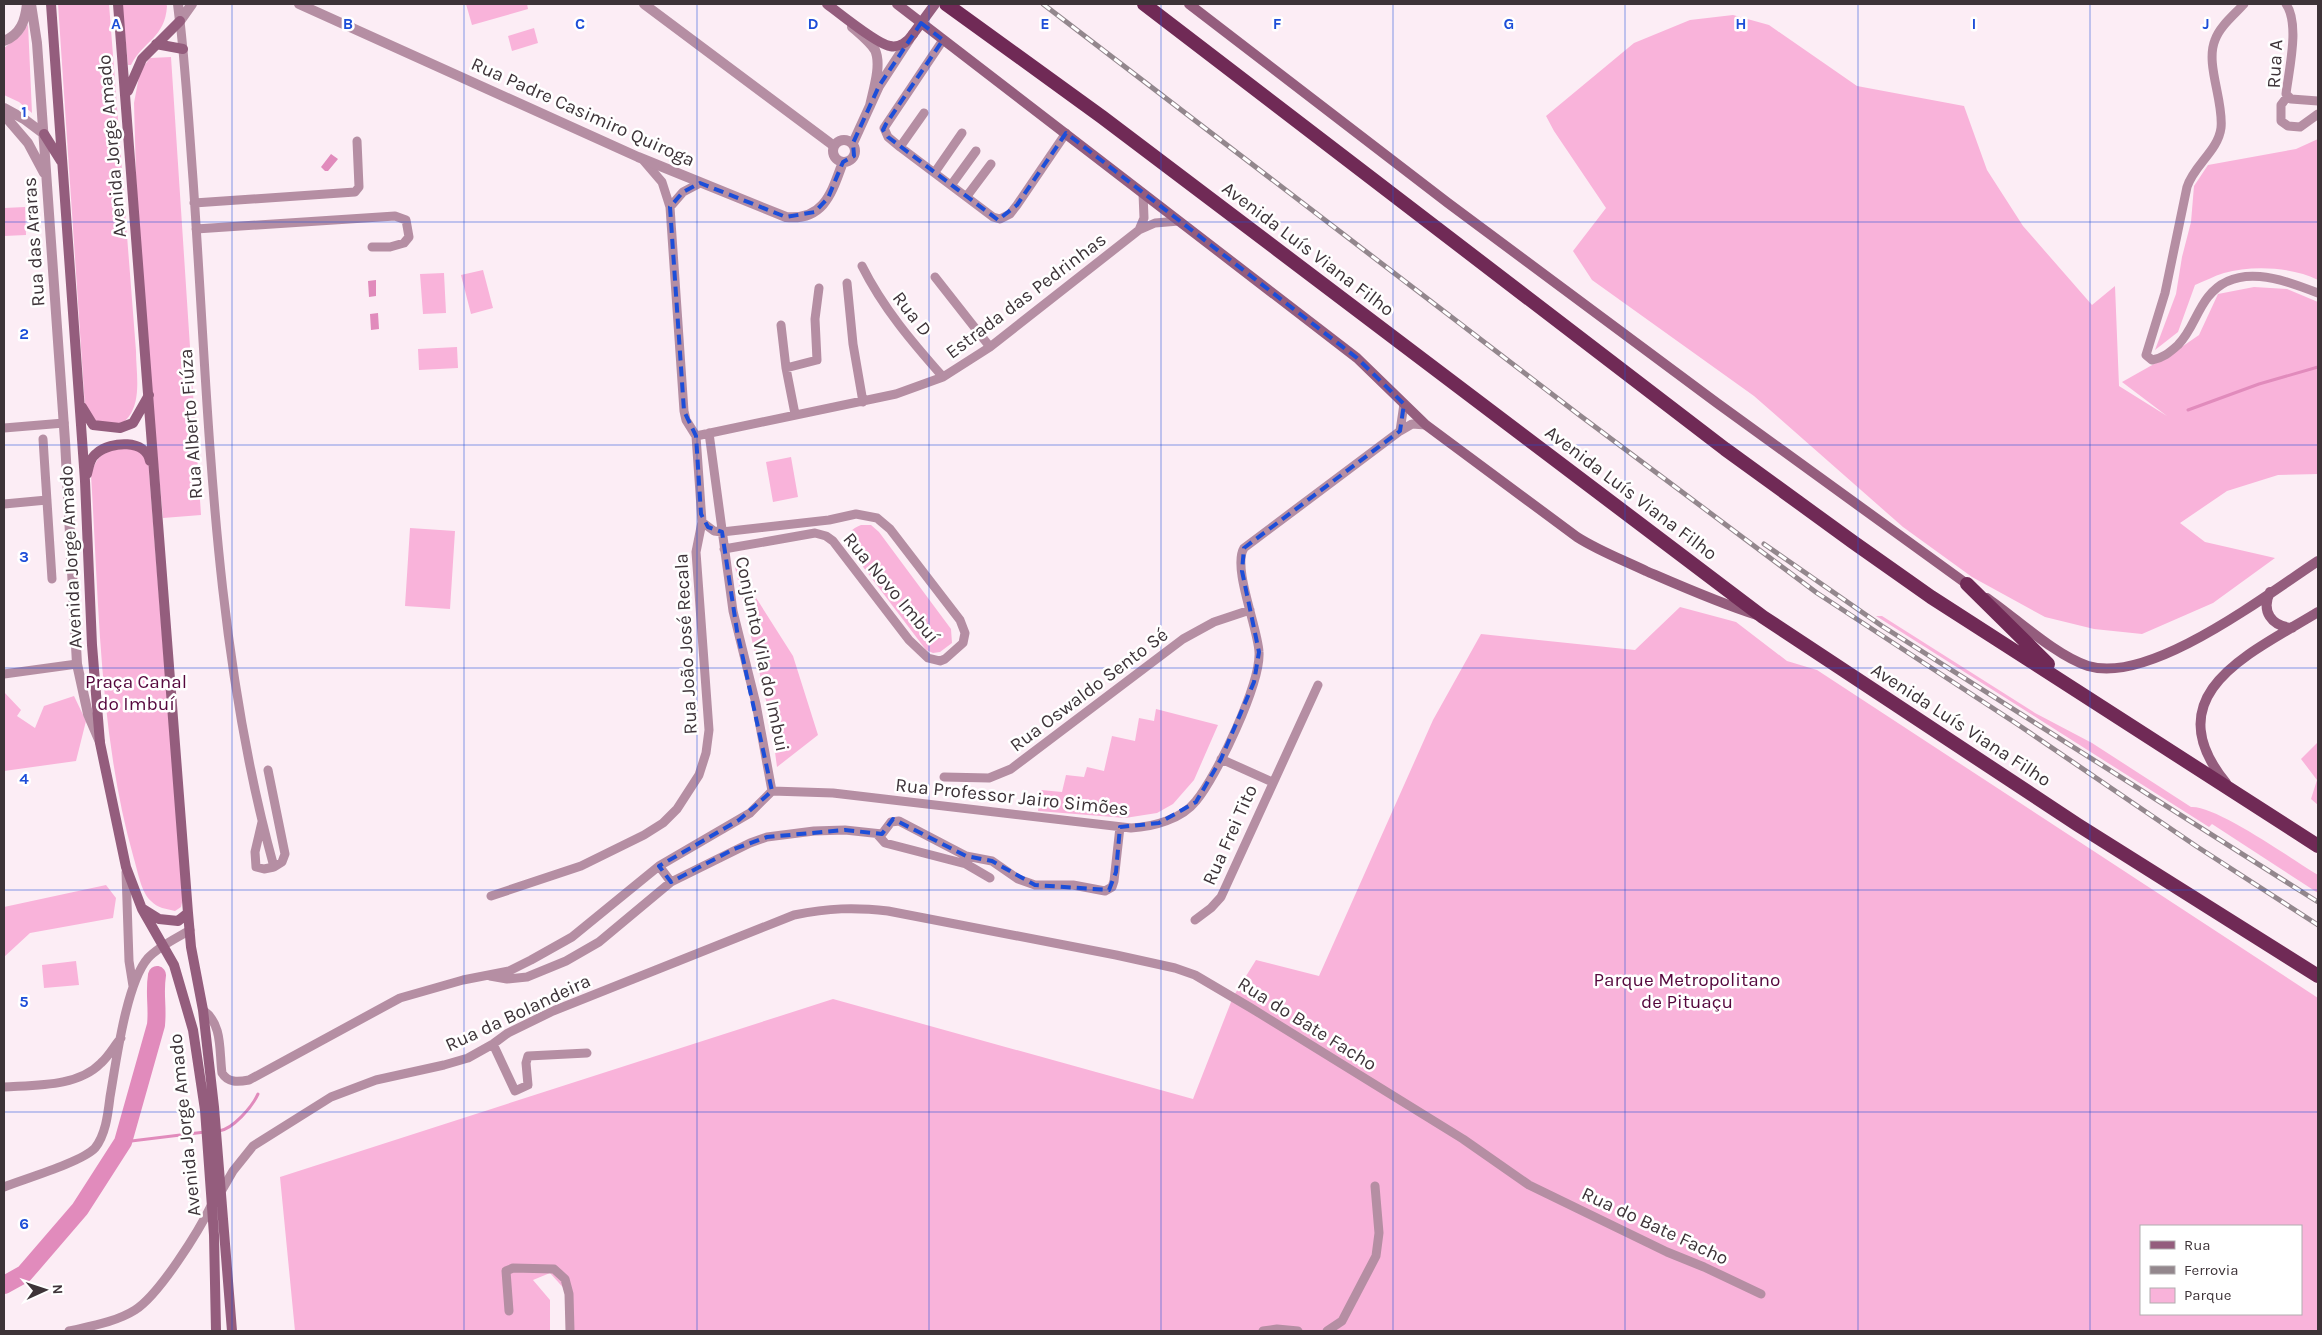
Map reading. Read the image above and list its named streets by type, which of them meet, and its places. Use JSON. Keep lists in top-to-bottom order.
{
  "streets": {
    "highway": ["Avenida Luís Viana Filho"],
    "main road": ["Avenida Jorge Amado"],
    "street": [
      "Rua A",
      "Rua Padre Casimiro Quiroga",
      "Rua das Araras",
      "Estrada das Pedrinhas",
      "Rua D",
      "Rua Alberto Fiúza",
      "Rua Novo Imbuí",
      "Rua João José Recala",
      "Conjunto Vila do Imbui",
      "Rua Oswaldo Sento Sé",
      "Rua Professor Jairo Simões",
      "Rua Frei Tito",
      "Rua da Bolandeira",
      "Rua do Bate Facho"
    ]
  },
  "crossings": [
    ["Rua Padre Casimiro Quiroga", "Rua João José Recala"],
    ["Avenida Jorge Amado", "Rua das Araras"],
    ["Avenida Jorge Amado", "Rua da Bolandeira"],
    ["Estrada das Pedrinhas", "Rua D"],
    ["Estrada das Pedrinhas", "Rua João José Recala"],
    ["Estrada das Pedrinhas", "Conjunto Vila do Imbui"],
    ["Rua Novo Imbuí", "Conjunto Vila do Imbui"],
    ["Conjunto Vila do Imbui", "Rua Professor Jairo Simões"],
    ["Rua Oswaldo Sento Sé", "Rua Professor Jairo Simões"],
    ["Rua Professor Jairo Simões", "Rua Frei Tito"],
    ["Rua da Bolandeira", "Rua do Bate Facho"]
  ],
  "parks": ["Praça Canal do Imbuí", "Parque Metropolitano de Pituaçu"],
  "legend": ["Rua", "Ferrovia", "Parque"],
  "north": "right",
  "grid": {
    "columns": [
      "A",
      "B",
      "C",
      "D",
      "E",
      "F",
      "G",
      "H",
      "I",
      "J"
    ],
    "rows": [
      "1",
      "2",
      "3",
      "4",
      "5",
      "6"
    ]
  }
}
